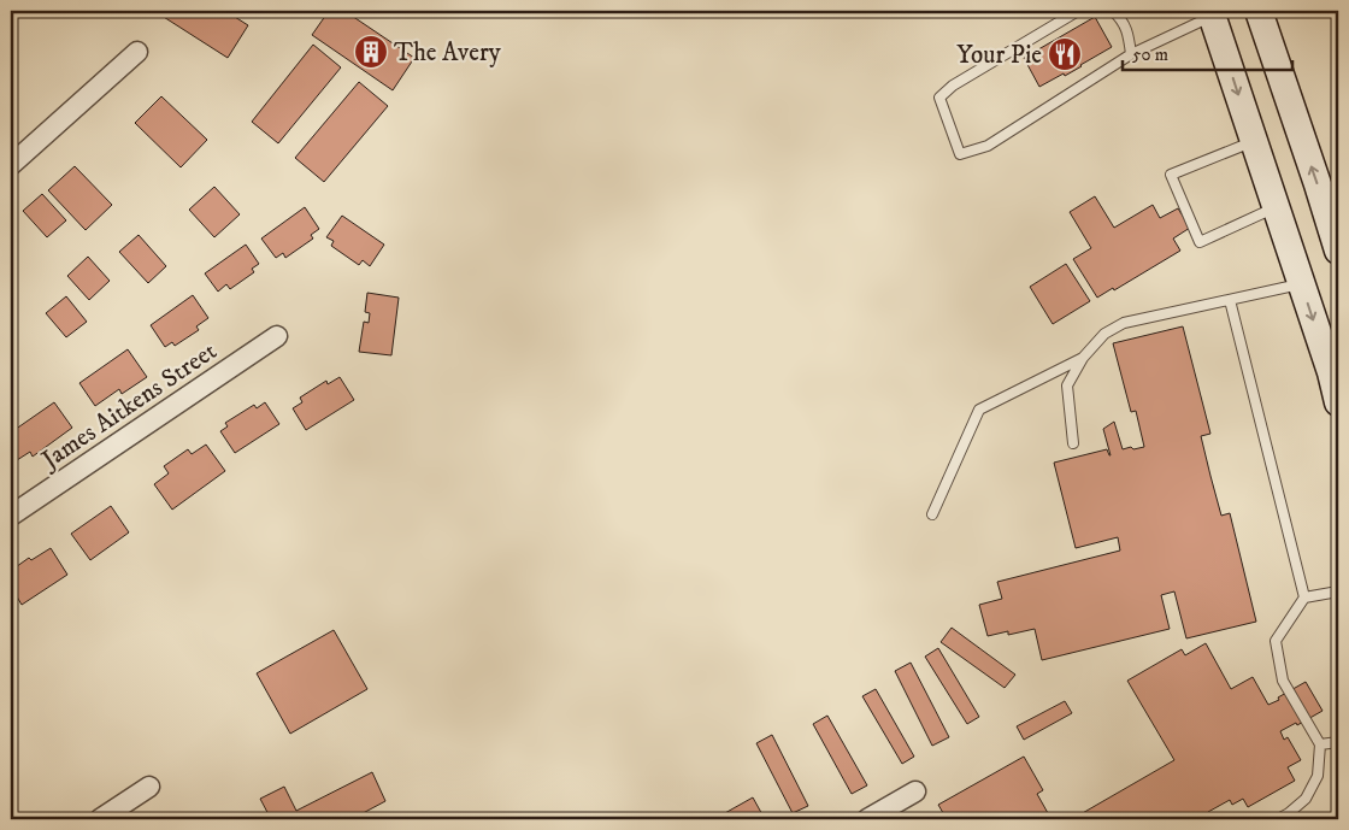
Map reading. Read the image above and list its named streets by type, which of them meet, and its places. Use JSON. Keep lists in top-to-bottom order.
{
  "streets": {
    "street": ["James Aitkens Street"]
  },
  "places": {
    "building": ["The Avery"],
    "restaurant": ["Your Pie"]
  },
  "scale_bar": "50 m"
}
